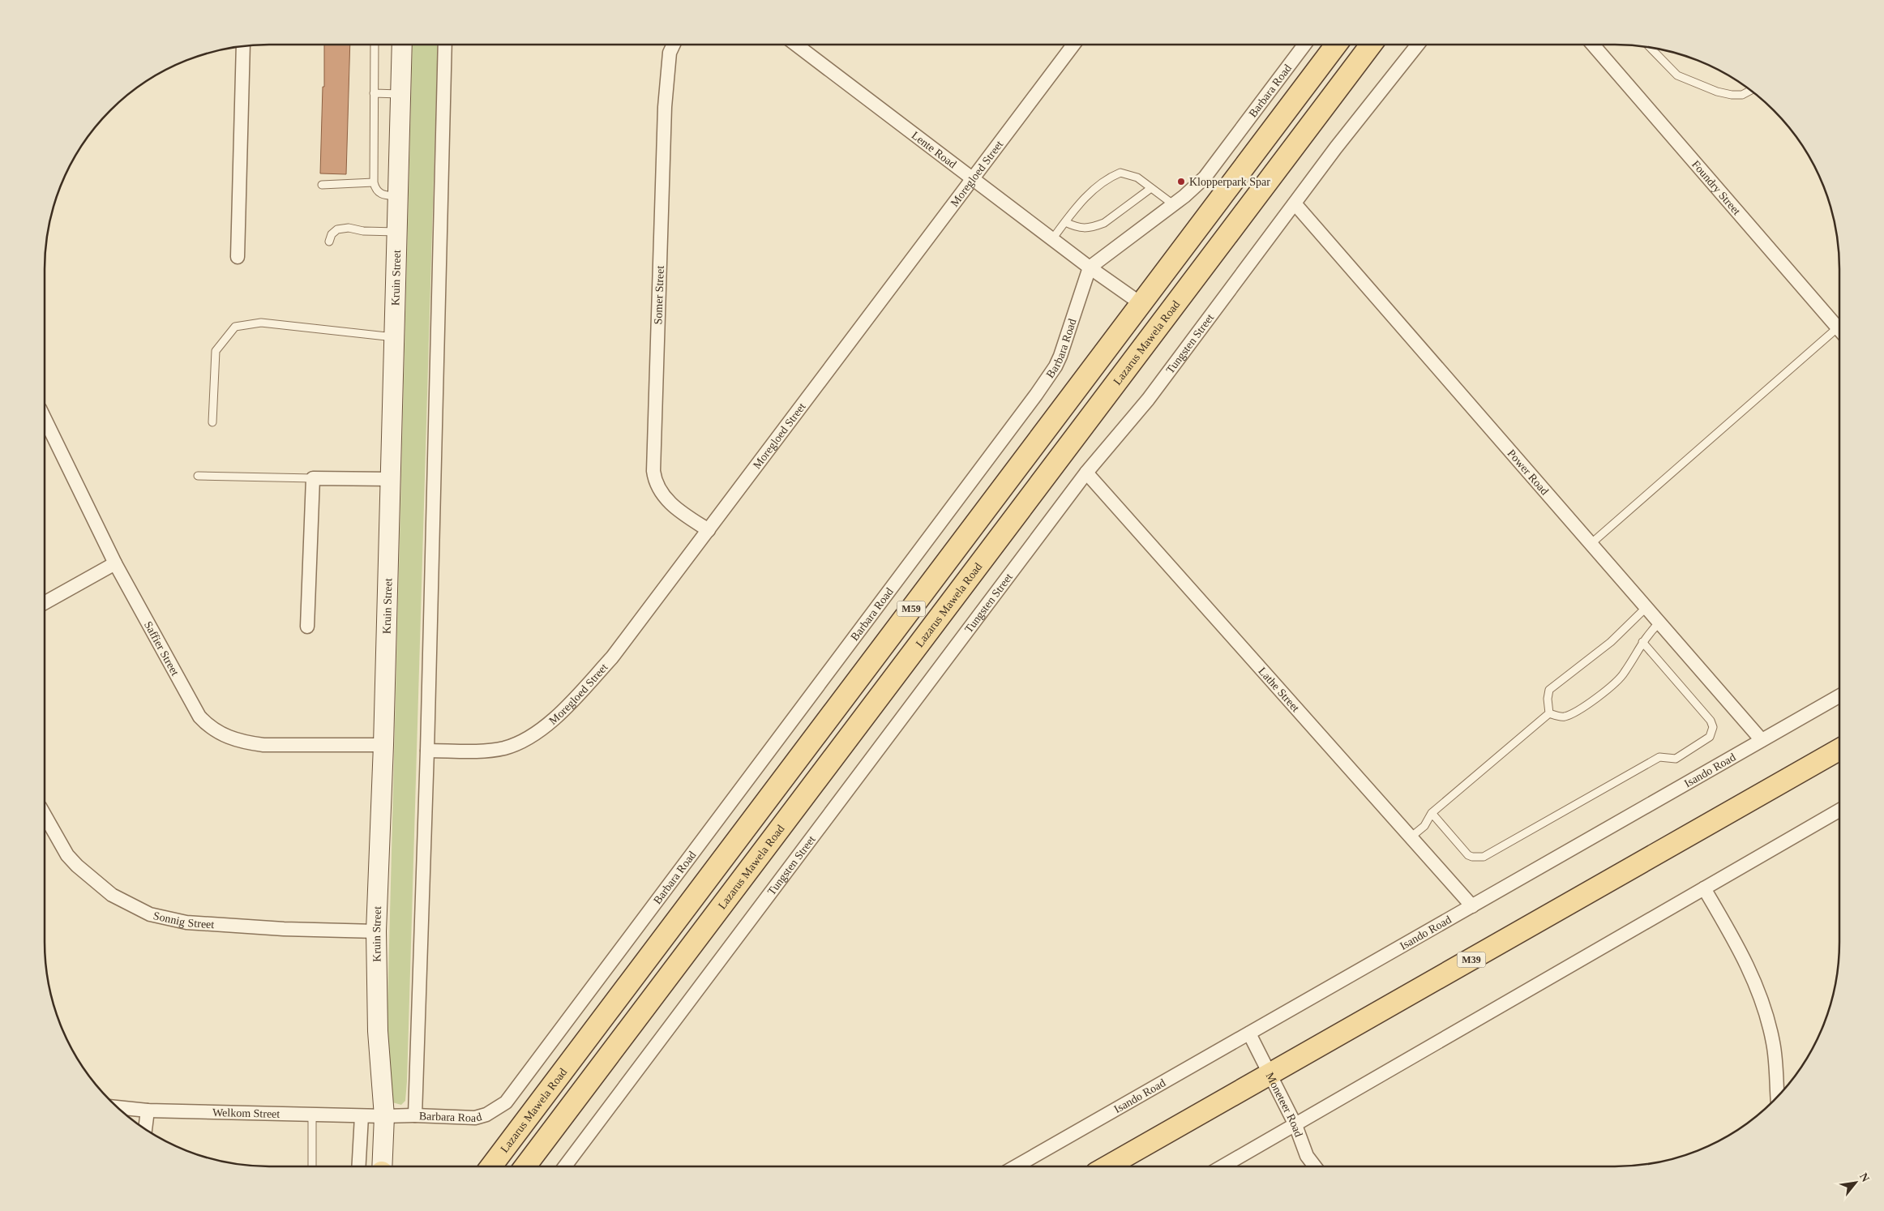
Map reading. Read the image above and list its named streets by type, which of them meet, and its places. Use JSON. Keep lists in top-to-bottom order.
{
  "streets": {
    "main road": [
      "Kruin Street",
      "Lazarus Mawela Road",
      "M59",
      "M39"
    ],
    "street": [
      "Barbara Road",
      "Lente Road",
      "Moregloed Street",
      "Foundry Street",
      "Somer Street",
      "Tungsten Street",
      "Power Road",
      "Saffier Street",
      "Lathe Street",
      "Isando Road",
      "Sonnig Street",
      "Moneteer Road",
      "Welkom Street"
    ]
  },
  "crossings": [
    ["Barbara Road", "Lente Road"],
    ["Barbara Road", "Kruin Street"],
    ["Barbara Road", "Welkom Street"],
    ["Lente Road", "Moregloed Street"],
    ["Lente Road", "Lazarus Mawela Road"],
    ["Moregloed Street", "Somer Street"],
    ["Kruin Street", "Saffier Street"],
    ["Kruin Street", "Sonnig Street"],
    ["Kruin Street", "Welkom Street"],
    ["Tungsten Street", "Power Road"],
    ["Tungsten Street", "Lathe Street"],
    ["Power Road", "Isando Road"],
    ["Lathe Street", "Isando Road"],
    ["Isando Road", "Moneteer Road"],
    ["M39", "Moneteer Road"]
  ],
  "places": ["Klopperpark Spar"],
  "north": "top right"
}
